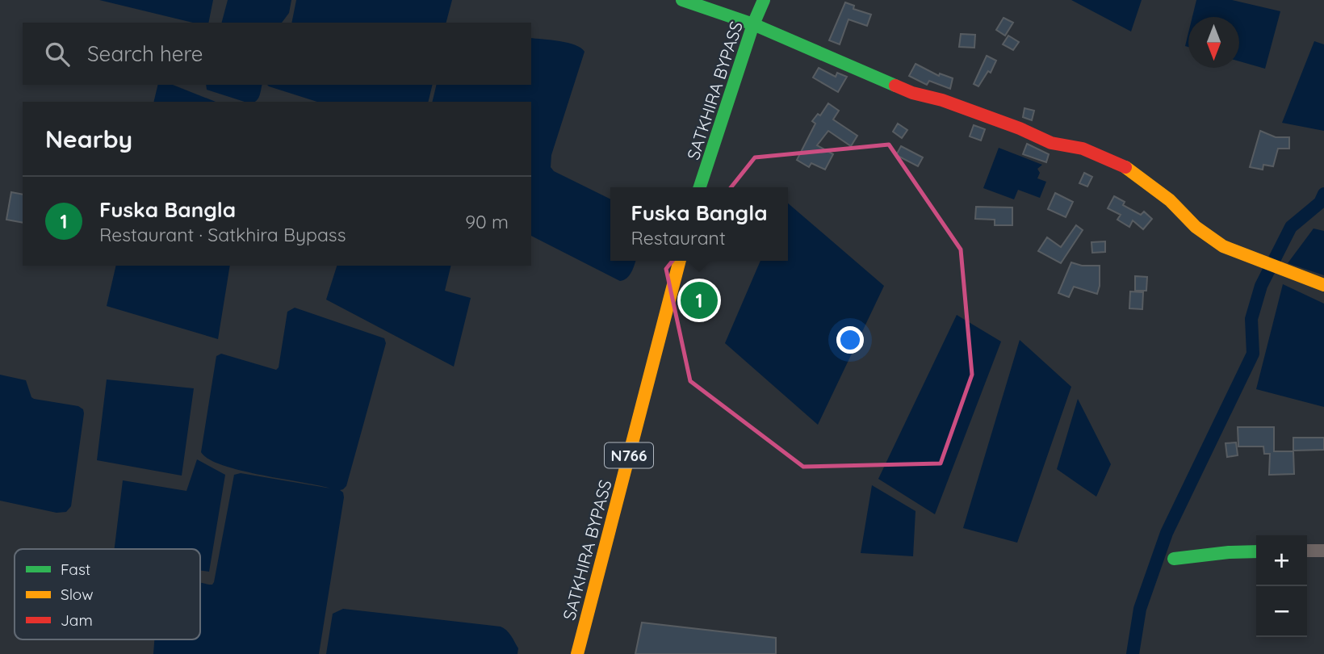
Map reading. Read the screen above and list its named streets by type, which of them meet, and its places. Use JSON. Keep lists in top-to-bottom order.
{
  "streets": {
    "main road": ["SATKHIRA BYPASS", "N766"]
  },
  "legend": ["Fast", "Slow", "Jam"],
  "north": "bottom",
  "page": {
    "search": "Search here",
    "heading": "Nearby",
    "list": [
      {
        "mark": "1",
        "name": "Fuska Bangla",
        "note": "Restaurant · Satkhira Bypass",
        "value": "90 m"
      }
    ],
    "popup": ["Fuska Bangla", "Restaurant"],
    "pins": "1",
    "map_buttons": ["+", "−"]
  }
}
